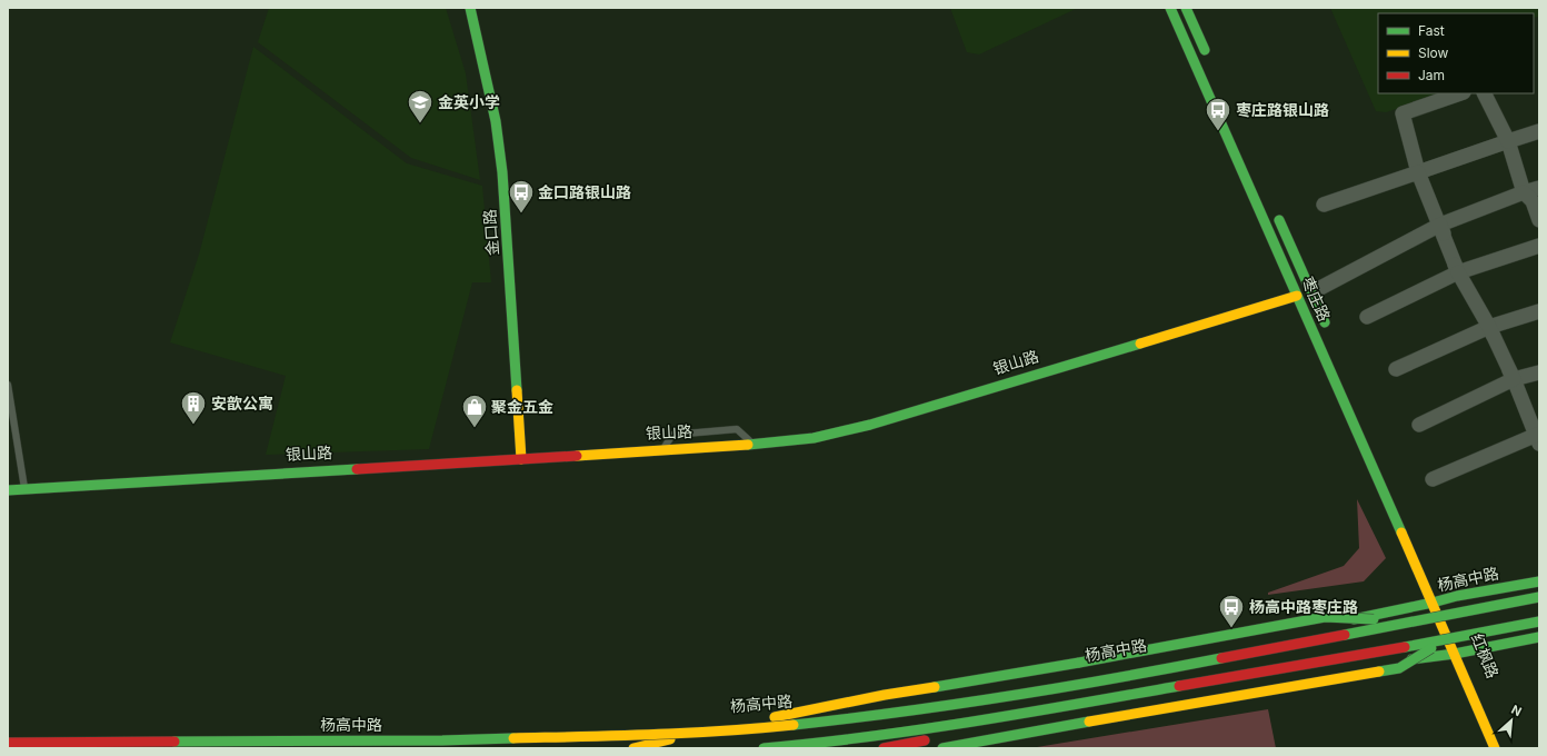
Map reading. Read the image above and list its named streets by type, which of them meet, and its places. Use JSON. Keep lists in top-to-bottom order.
{
  "streets": {
    "main road": [
      "金口路",
      "枣庄路",
      "银山路",
      "杨高中路",
      "红枫路"
    ]
  },
  "crossings": [
    ["金口路", "银山路"],
    ["枣庄路", "银山路"],
    ["枣庄路", "杨高中路"],
    ["枣庄路", "红枫路"],
    ["杨高中路", "红枫路"]
  ],
  "places": {
    "school or university": ["金英小学"],
    "bus stop": ["枣庄路银山路", "金口路银山路", "杨高中路枣庄路"],
    "building": ["安歆公寓"],
    "shop": ["聚金五金"]
  },
  "legend": ["Fast", "Slow", "Jam"],
  "north": "top right"
}
